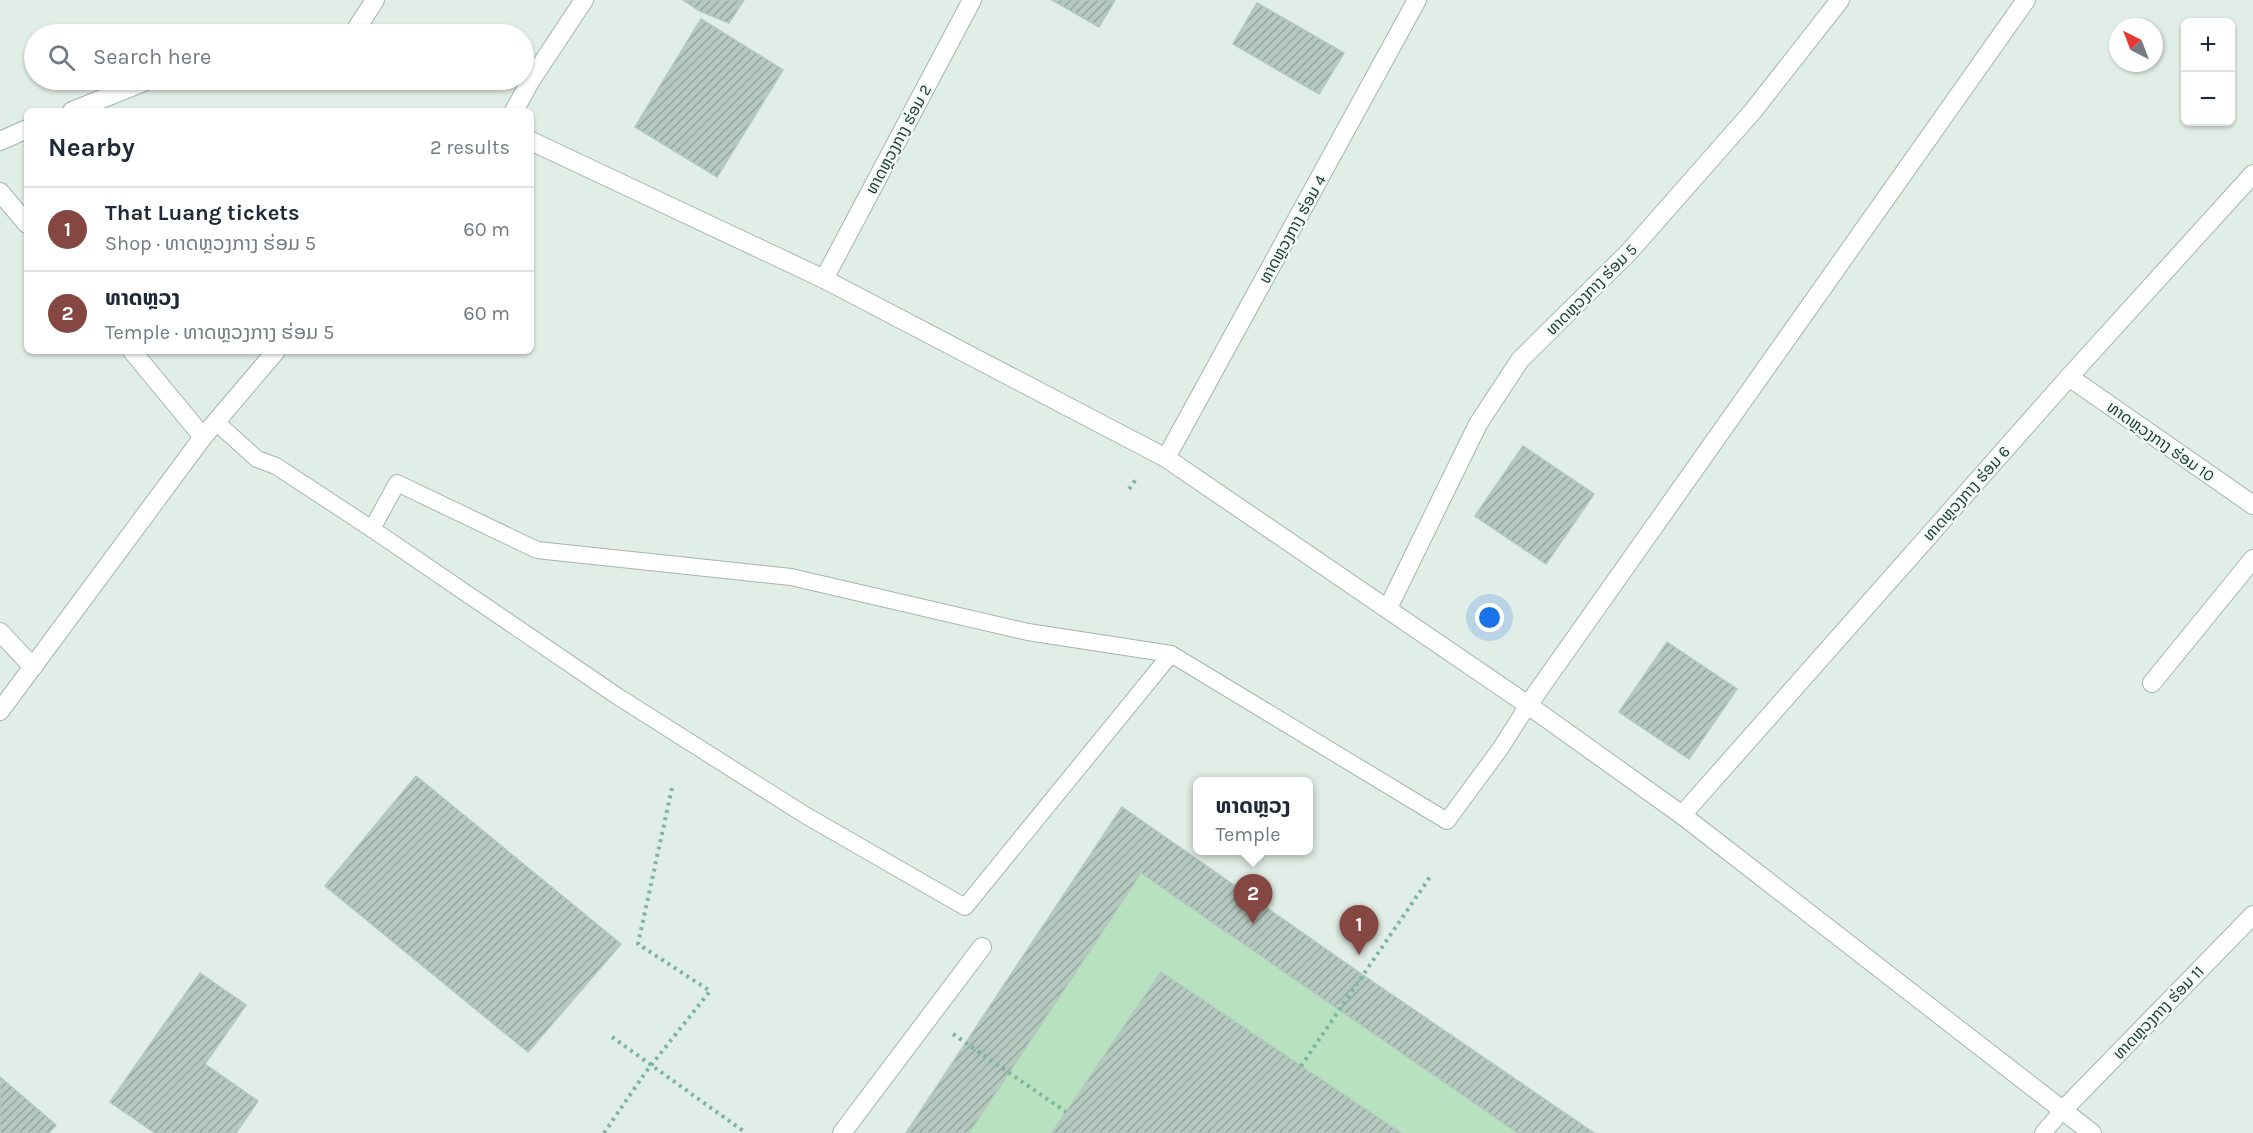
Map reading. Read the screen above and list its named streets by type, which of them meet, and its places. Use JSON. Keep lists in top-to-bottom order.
{
  "streets": {
    "street": [
      "ທາດຫຼວງກາງ ຮ່ອມ 2",
      "ທາດຫຼວງກາງ ຮ່ອມ 4",
      "ທາດຫຼວງກາງ ຮ່ອມ 5",
      "ທາດຫຼວງກາງ ຮ່ອມ 10",
      "ທາດຫຼວງກາງ ຮ່ອມ 6",
      "ທາດຫຼວງກາງ ຮ່ອມ 11"
    ]
  },
  "crossings": [
    ["ທາດຫຼວງກາງ ຮ່ອມ 10", "ທາດຫຼວງກາງ ຮ່ອມ 6"]
  ],
  "north": "top left",
  "page": {
    "map_buttons": ["+", "−"],
    "search": "Search here",
    "heading": ["Nearby", "2 results"],
    "list": [
      {
        "mark": "1",
        "name": "That Luang tickets",
        "note": "Shop · ທາດຫຼວງກາງ ຮ່ອມ 5",
        "value": "60 m"
      },
      {
        "mark": "2",
        "name": "ທາດຫຼວງ",
        "note": "Temple · ທາດຫຼວງກາງ ຮ່ອມ 5",
        "value": "60 m"
      }
    ],
    "popup": ["ທາດຫຼວງ", "Temple"],
    "pins": ["2", "1"]
  }
}
